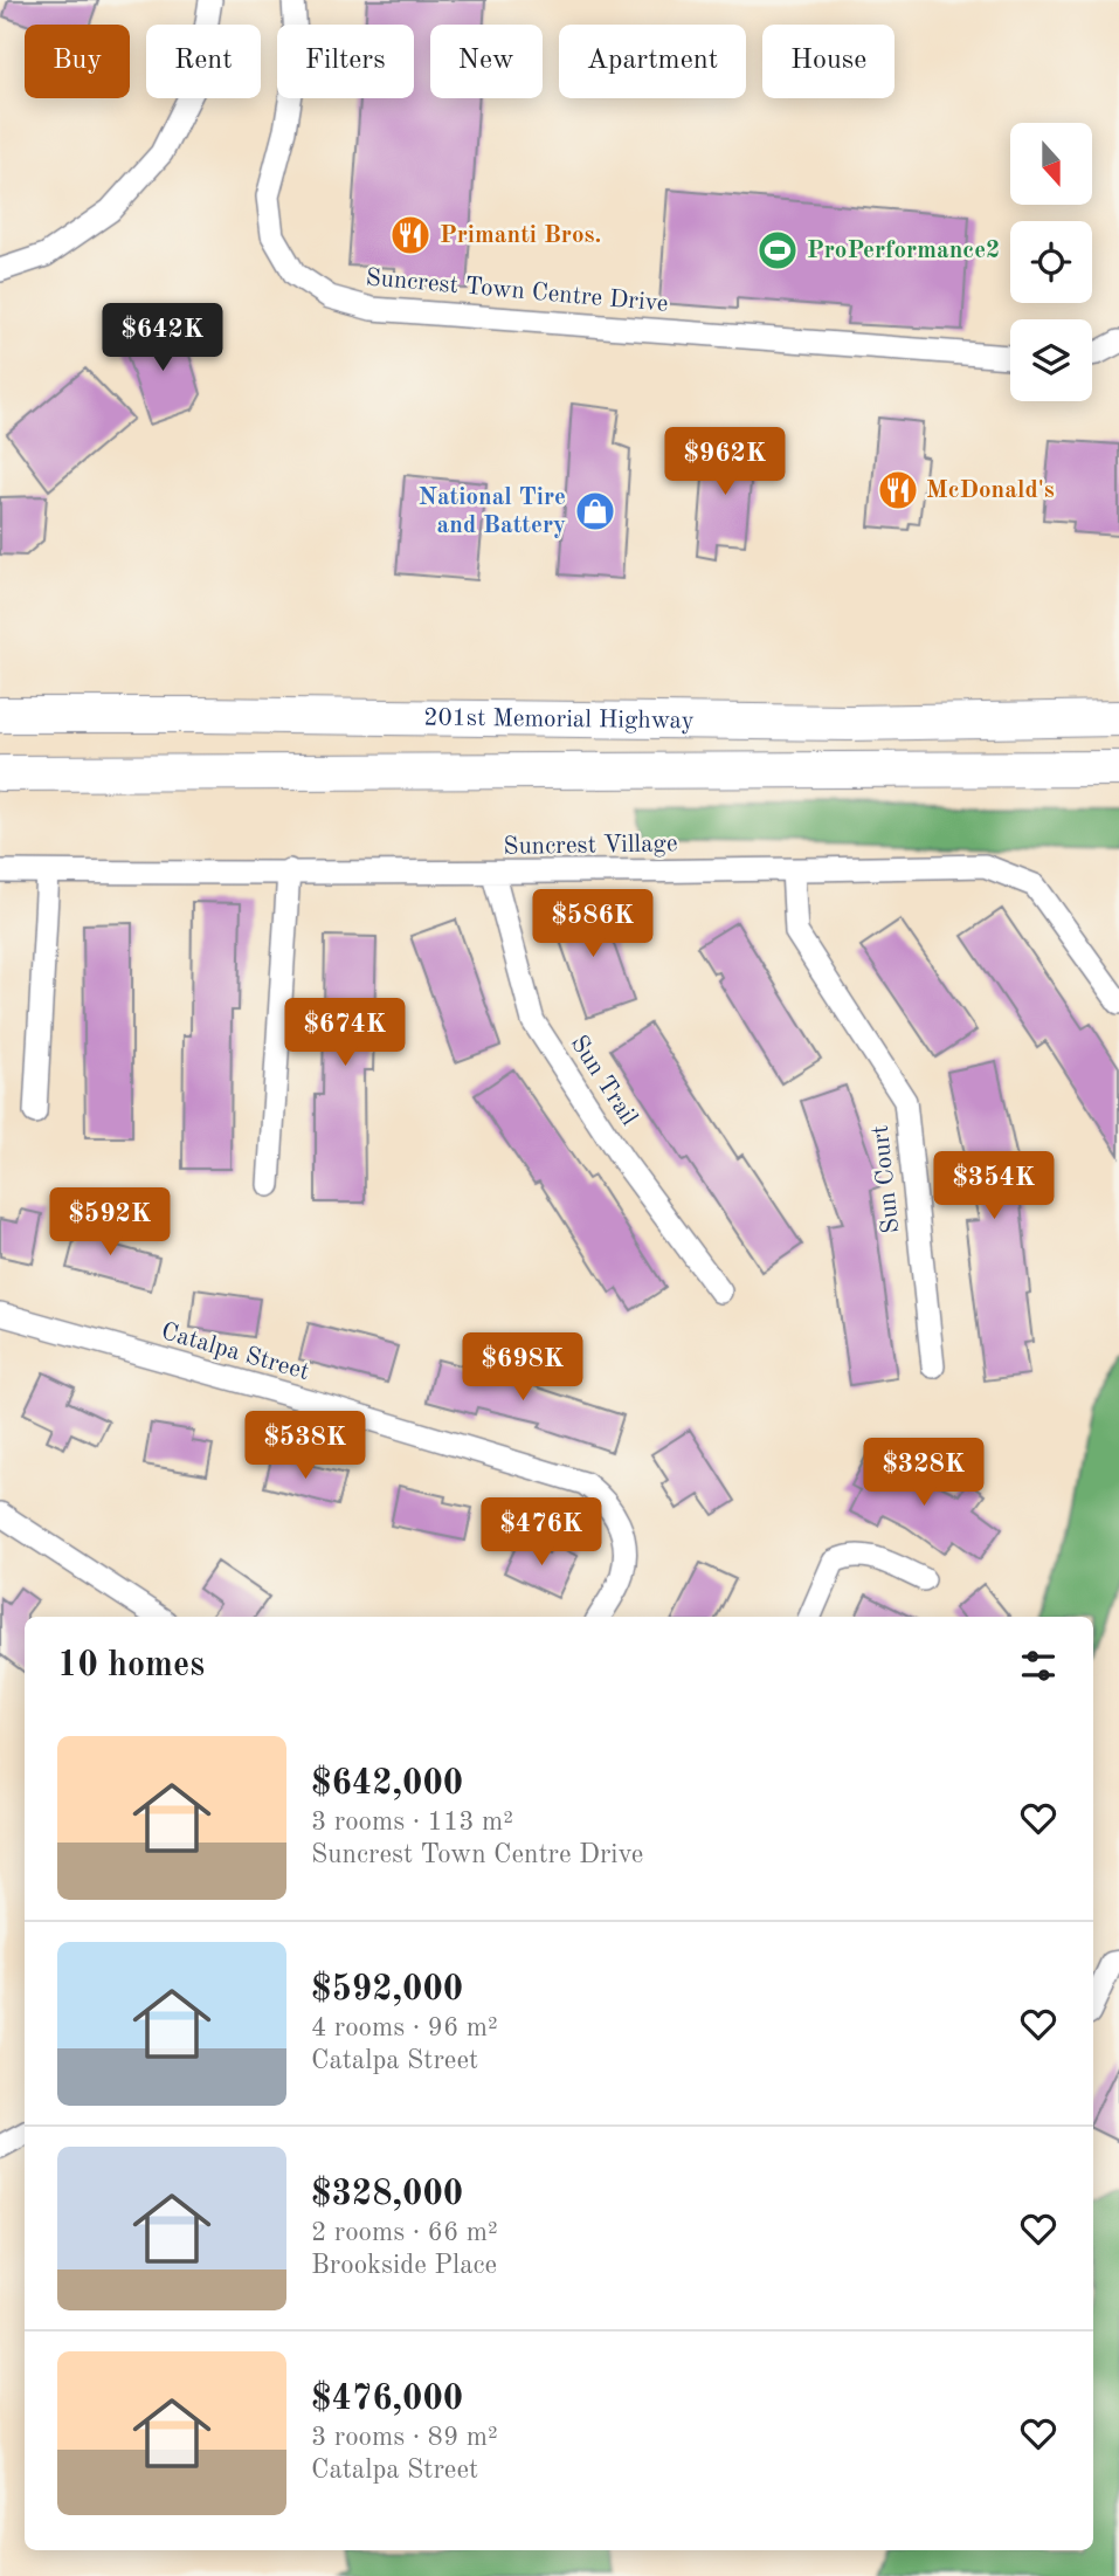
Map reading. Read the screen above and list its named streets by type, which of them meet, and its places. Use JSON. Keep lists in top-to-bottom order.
{
  "streets": {
    "main road": ["201st Memorial Highway"],
    "street": [
      "Suncrest Town Centre Drive",
      "Suncrest Village",
      "Sun Trail",
      "Sun Court",
      "Catalpa Street"
    ]
  },
  "crossings": [
    ["Suncrest Village", "Sun Trail"],
    ["Suncrest Village", "Sun Court"]
  ],
  "places": {
    "restaurant": ["Primanti Bros.", "McDonald's"],
    "sports": ["ProPerformance2"],
    "shop": ["National Tire and Battery"]
  },
  "north": "bottom",
  "page": {
    "chip": [
      "Buy",
      "Rent",
      "Filters",
      "New",
      "Apartment",
      "House"
    ],
    "price": [
      "$642K",
      "$962K",
      "$586K",
      "$674K",
      "$354K",
      "$592K",
      "$698K",
      "$538K",
      "$328K",
      "$476K"
    ],
    "heading": "10 homes",
    "list": [
      {
        "name": "$642,000",
        "note": "3 rooms · 113 m² · Suncrest Town Centre Drive"
      },
      {
        "name": "$592,000",
        "note": "4 rooms · 96 m² · Catalpa Street"
      },
      {
        "name": "$328,000",
        "note": "2 rooms · 66 m² · Brookside Place"
      },
      {
        "name": "$476,000",
        "note": "3 rooms · 89 m² · Catalpa Street"
      }
    ]
  }
}
